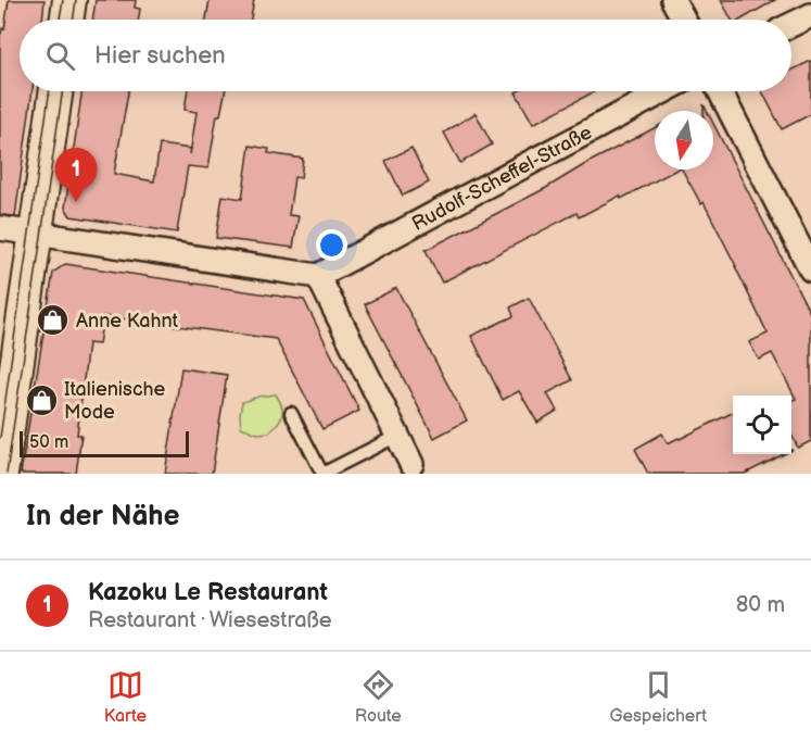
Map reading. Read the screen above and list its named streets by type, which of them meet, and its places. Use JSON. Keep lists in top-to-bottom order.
{
  "streets": {
    "street": ["Rudolf-Scheffel-Straße"]
  },
  "places": {
    "shop": ["Anne Kahnt", "Italienische Mode"]
  },
  "scale_bar": "50 m",
  "north": "bottom",
  "page": {
    "search": "Hier suchen",
    "pins": "1",
    "scale": "50 m",
    "heading": "In der Nähe",
    "list": [
      {
        "mark": "1",
        "name": "Kazoku Le Restaurant",
        "note": "Restaurant · Wiesestraße",
        "value": "80 m"
      }
    ],
    "nav": ["Karte", "Route", "Gespeichert"]
  }
}
